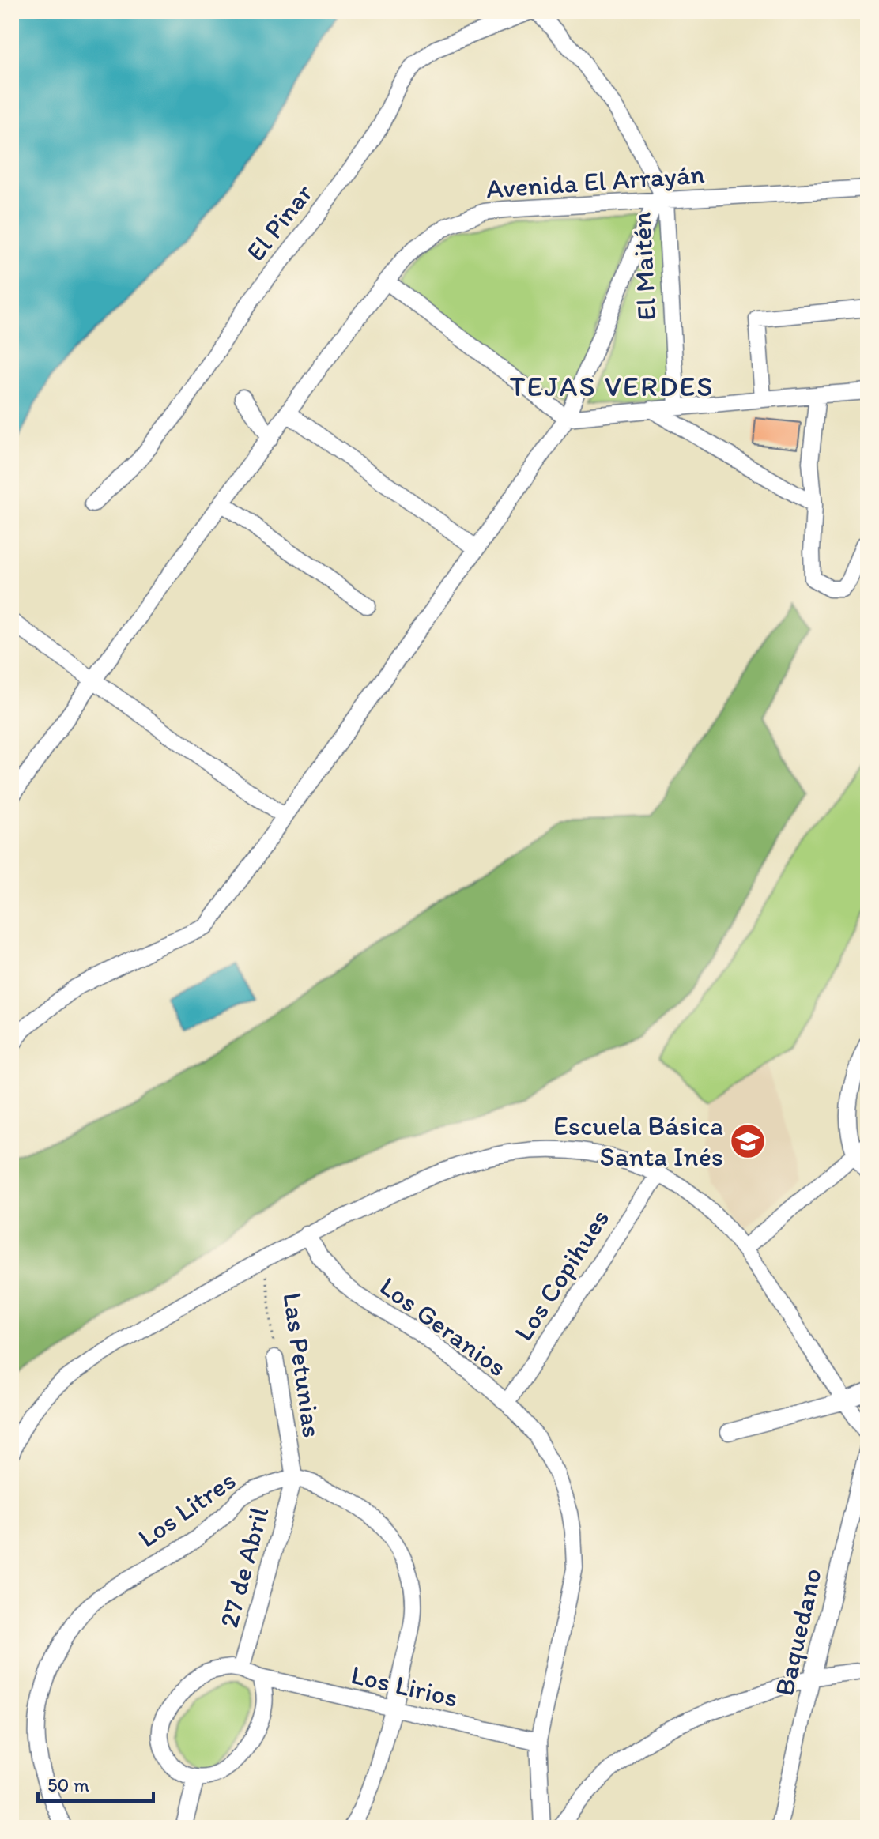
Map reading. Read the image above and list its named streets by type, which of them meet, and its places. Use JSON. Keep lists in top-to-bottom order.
{
  "streets": {
    "street": [
      "Avenida El Arrayán",
      "El Pinar",
      "El Maitén",
      "Los Copihues",
      "Los Geranios",
      "Las Petunias",
      "Los Litres",
      "27 de Abril",
      "Baquedano",
      "Los Lirios"
    ]
  },
  "crossings": [
    ["Avenida El Arrayán", "El Maitén"],
    ["Los Copihues", "Los Geranios"],
    ["Los Geranios", "Los Lirios"],
    ["Las Petunias", "Los Litres"],
    ["Las Petunias", "27 de Abril"],
    ["Los Litres", "27 de Abril"],
    ["27 de Abril", "Los Lirios"]
  ],
  "districts": ["TEJAS VERDES"],
  "places": {
    "school or university": ["Escuela Básica Santa Inés"]
  },
  "scale_bar": "50 m"
}
